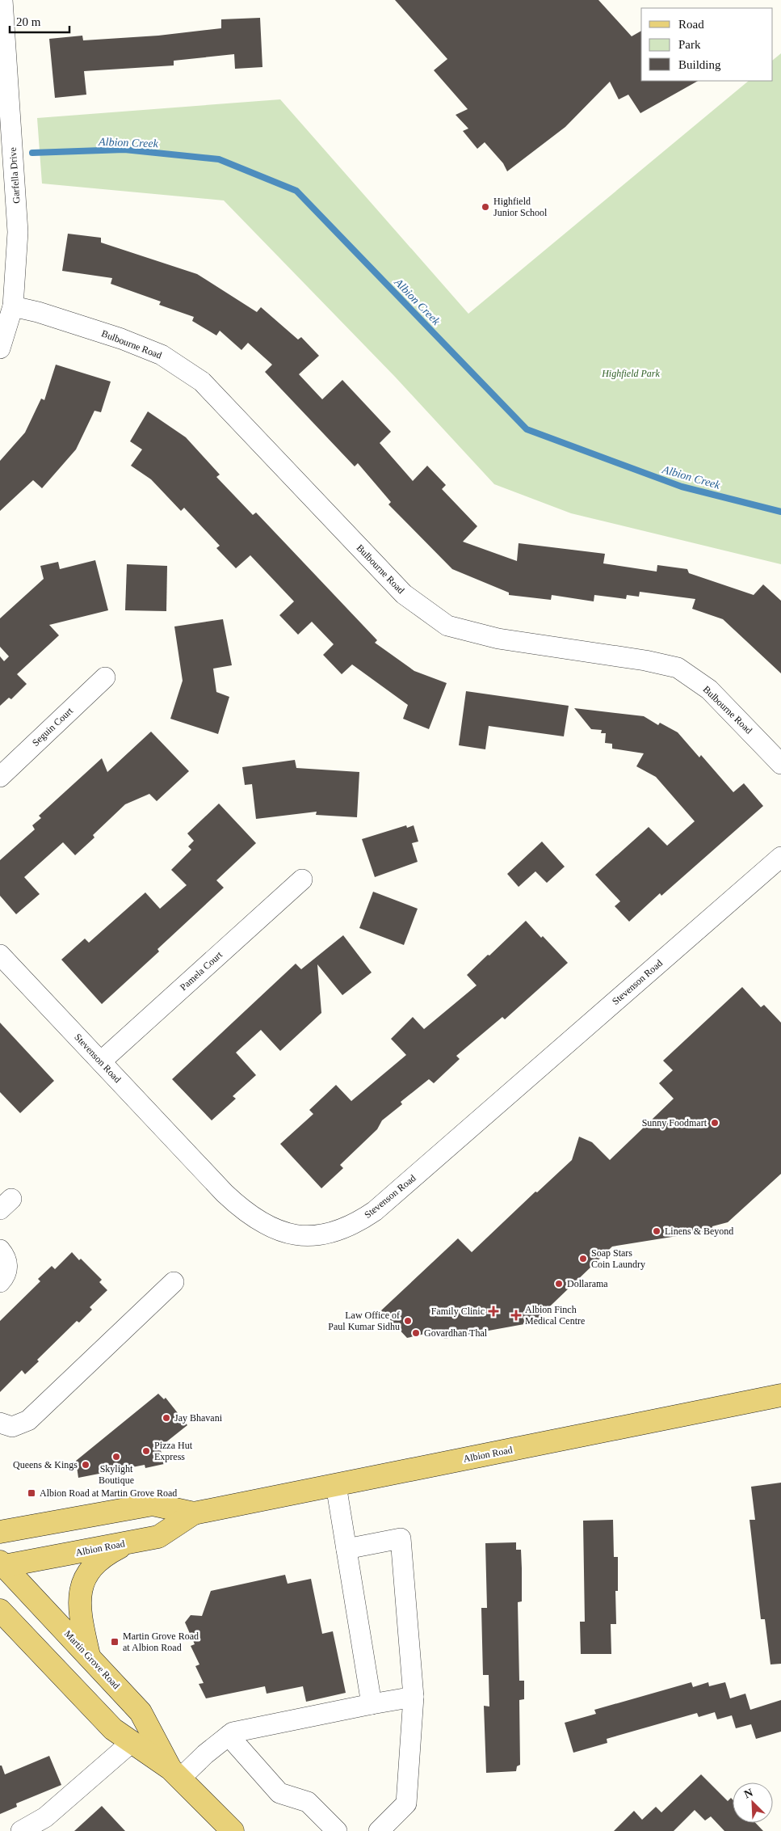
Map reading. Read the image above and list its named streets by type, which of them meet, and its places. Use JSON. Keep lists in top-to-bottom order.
{
  "streets": {
    "main road": ["Albion Road", "Martin Grove Road"],
    "street": [
      "Garfella Drive",
      "Bulbourne Road",
      "Seguin Court",
      "Pamela Court",
      "Stevenson Road"
    ]
  },
  "crossings": [
    ["Garfella Drive", "Bulbourne Road"],
    ["Pamela Court", "Stevenson Road"],
    ["Albion Road", "Martin Grove Road"]
  ],
  "water": ["Albion Creek"],
  "parks": ["Highfield Park"],
  "places": {
    "other": [
      "Highfield Junior School",
      "Sunny Foodmart",
      "Linens & Beyond",
      "Soap Stars Coin Laundry",
      "Dollarama",
      "Law Office of Paul Kumar Sidhu",
      "Govardhan Thal",
      "Jay Bhavani",
      "Pizza Hut Express",
      "Skylight Boutique",
      "Queens & Kings"
    ],
    "health": ["Family Clinic", "Albion Finch Medical Centre"],
    "transit": ["Albion Road at Martin Grove Road", "Martin Grove Road at Albion Road"]
  },
  "legend": ["Road", "Park", "Building"],
  "scale_bar": "20 m",
  "north": "top left"
}
